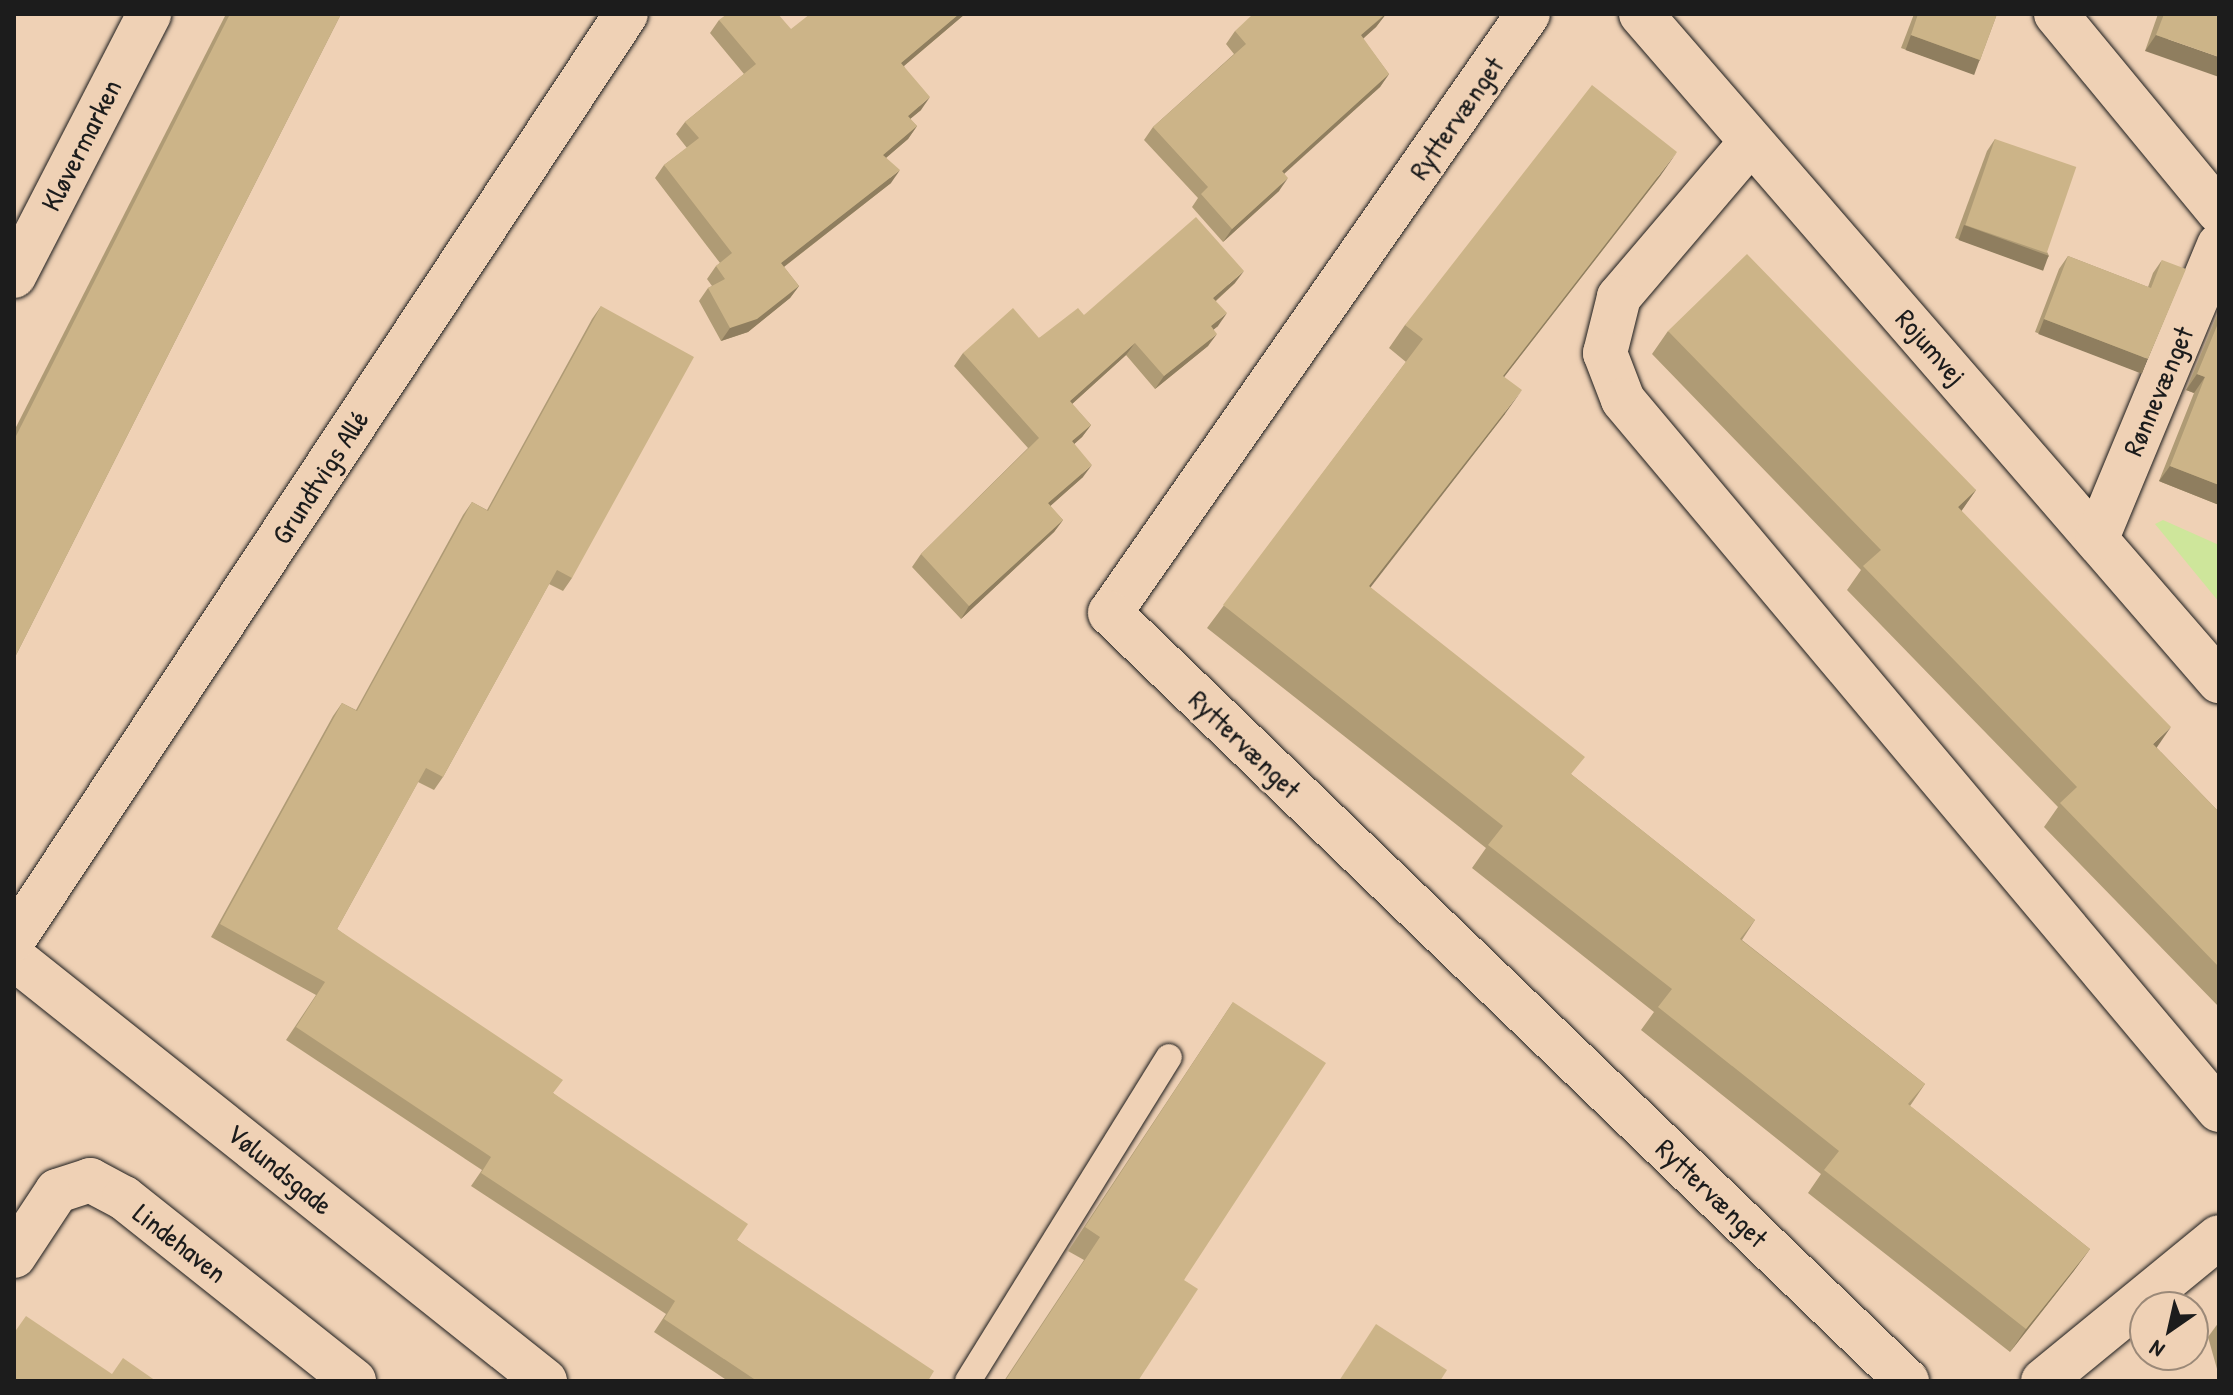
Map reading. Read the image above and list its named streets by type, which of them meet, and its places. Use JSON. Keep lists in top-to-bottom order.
{
  "streets": {
    "street": [
      "Ryttervænget",
      "Kløvermarken",
      "Rojumvej",
      "Rønnevænget",
      "Grundtvigs Allé",
      "Vølundsgade",
      "Lindehaven"
    ]
  },
  "crossings": [
    ["Rojumvej", "Rønnevænget"]
  ],
  "north": "bottom left"
}
